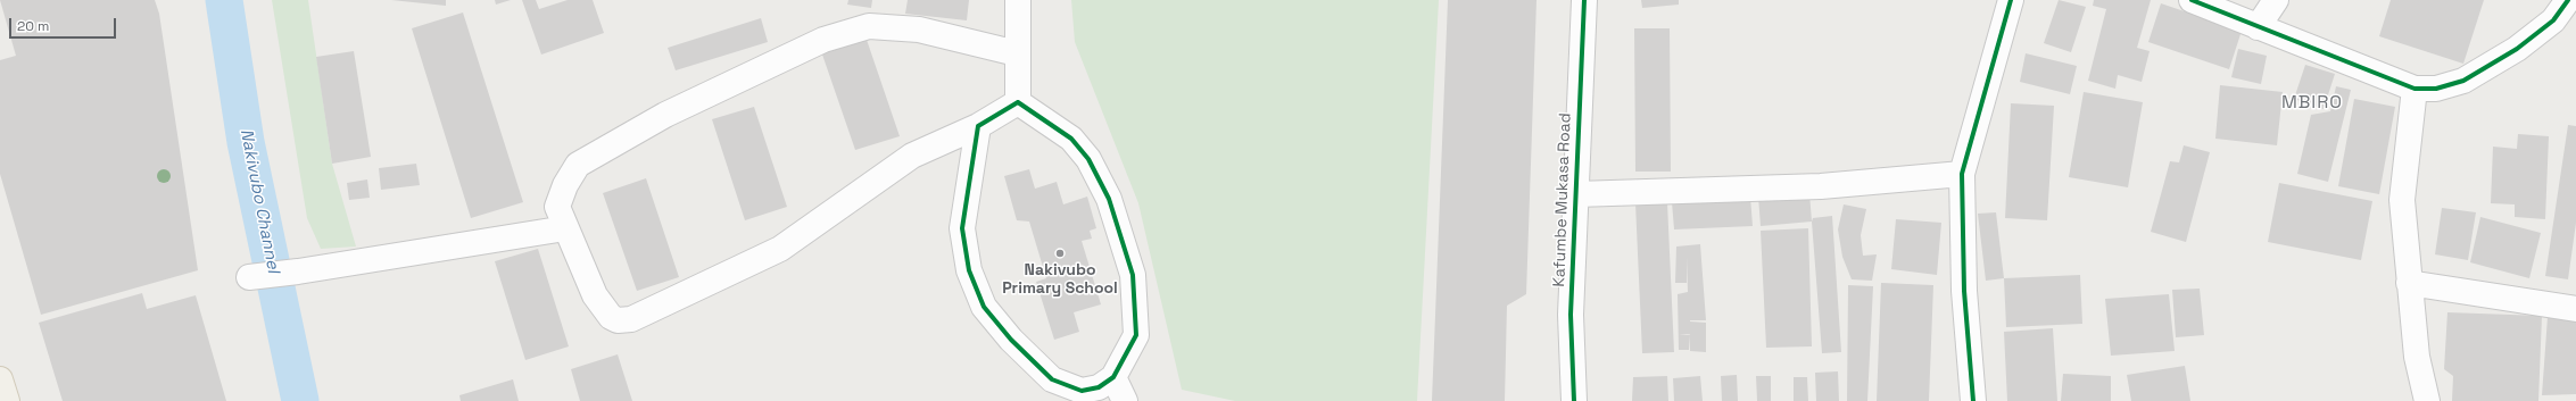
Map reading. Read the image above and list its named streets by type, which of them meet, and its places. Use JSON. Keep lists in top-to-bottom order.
{
  "streets": {
    "street": ["Kafumbe Mukasa Road"]
  },
  "districts": ["MBIRO"],
  "water": ["Nakivubo Channel"],
  "places": ["Nakivubo Primary School"],
  "scale_bar": "20 m"
}
